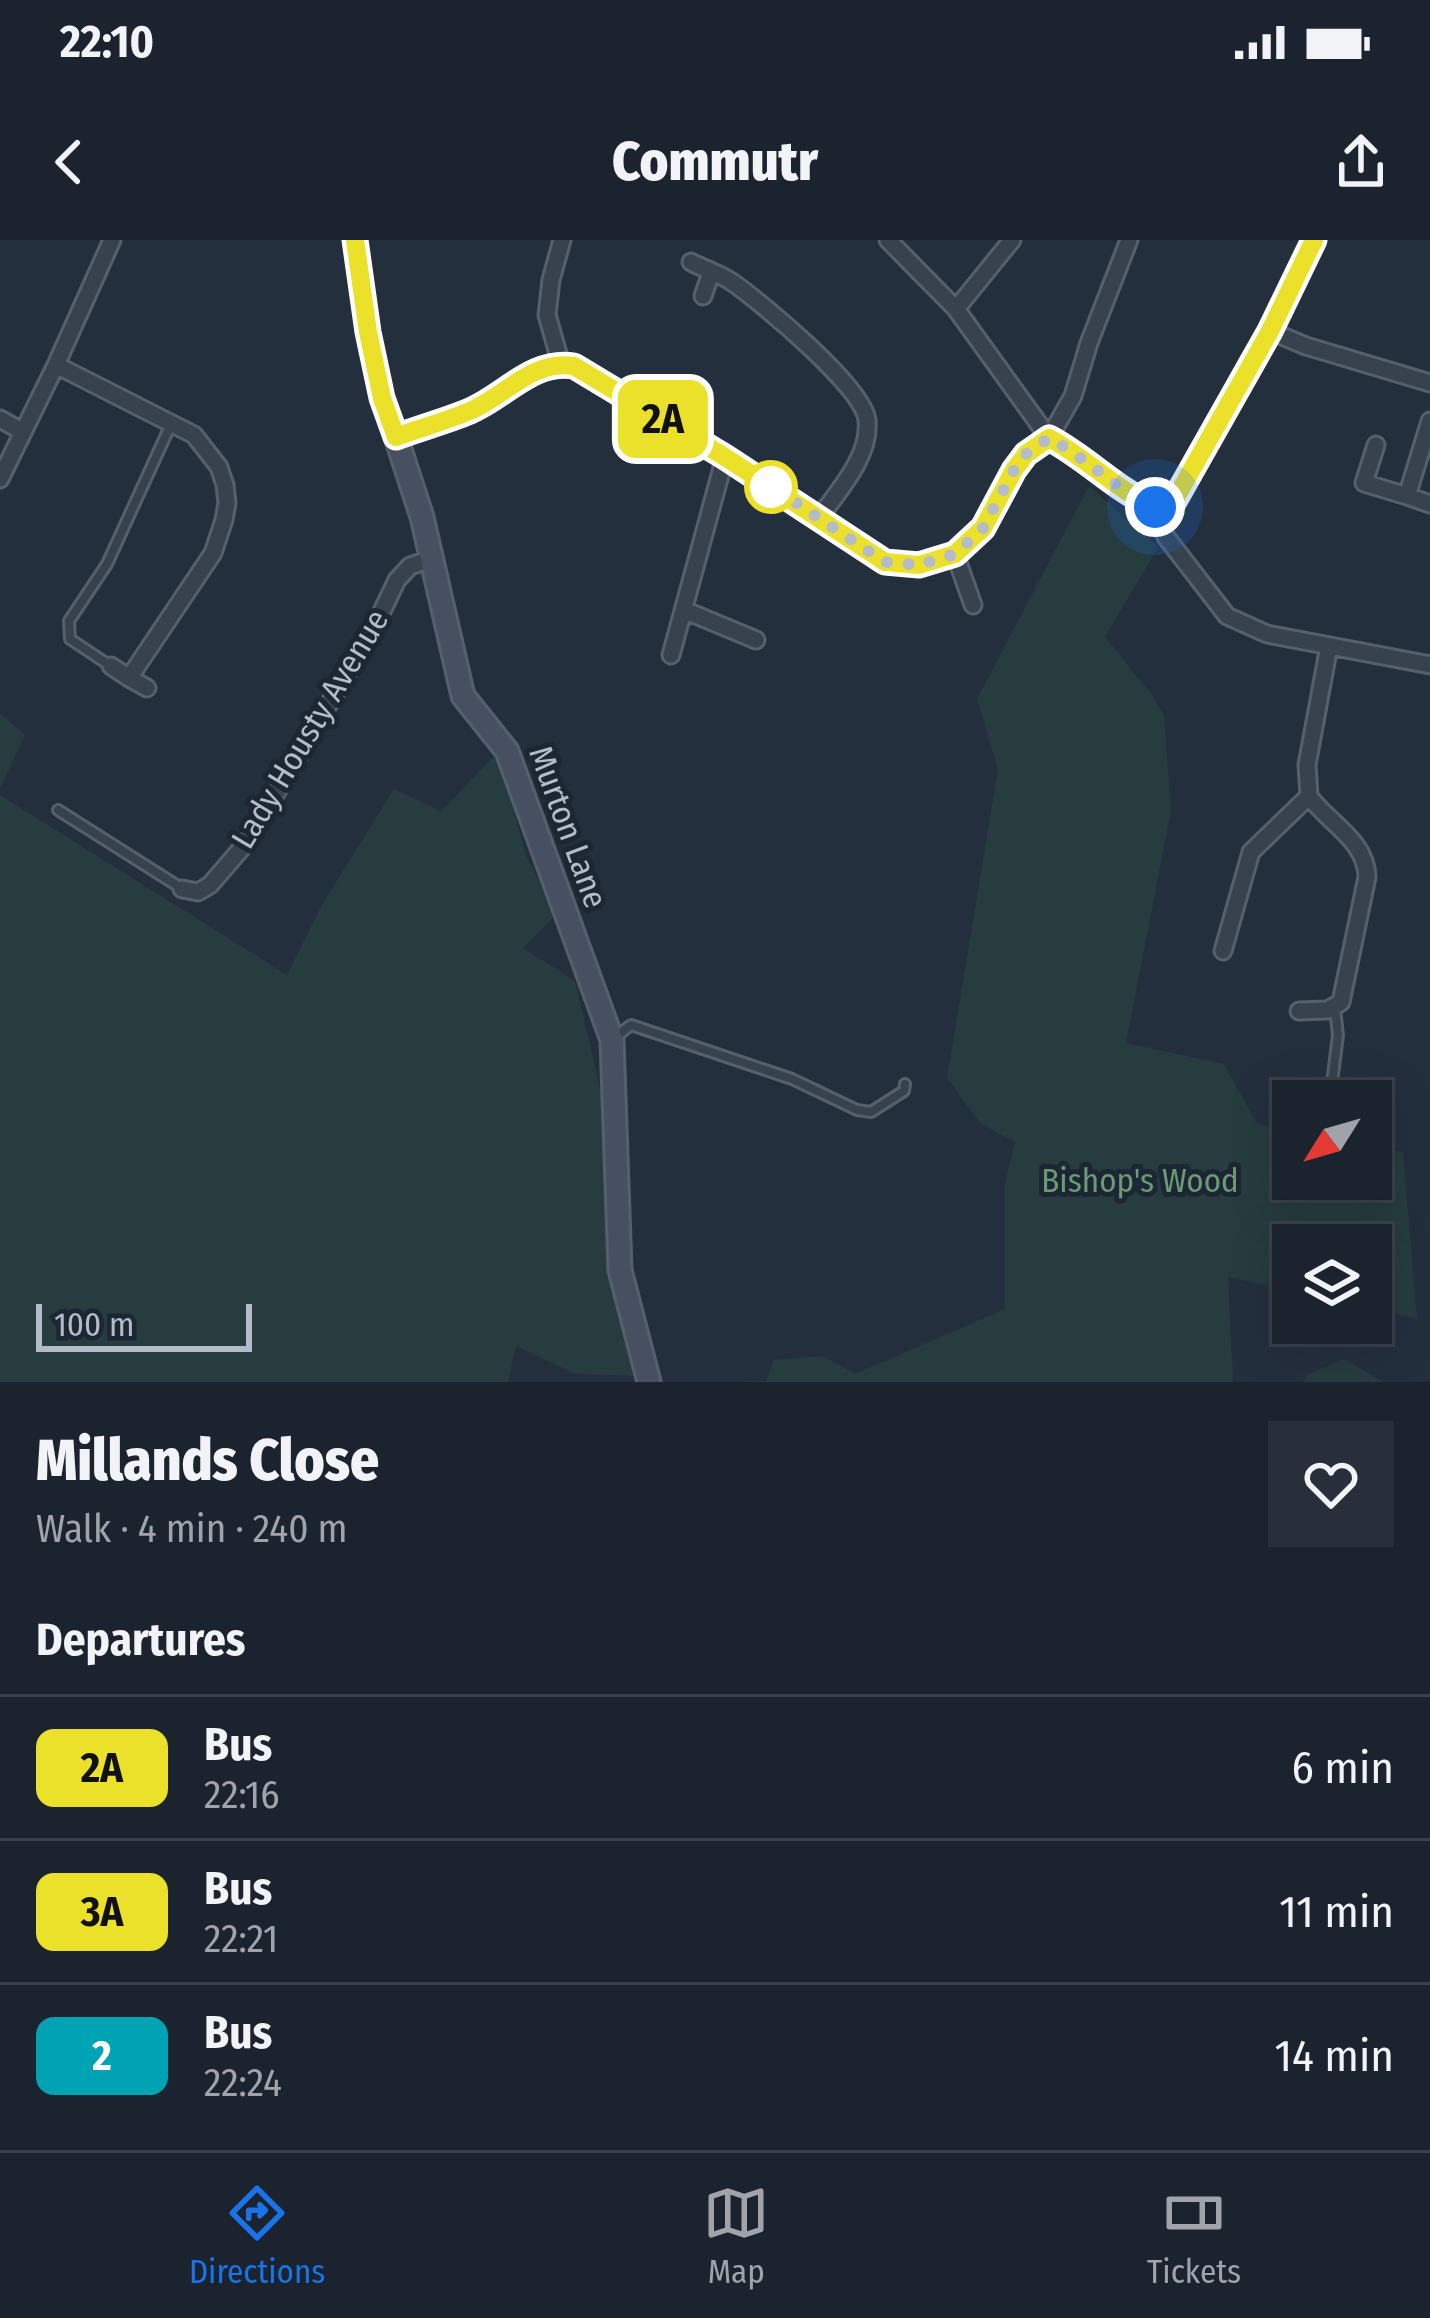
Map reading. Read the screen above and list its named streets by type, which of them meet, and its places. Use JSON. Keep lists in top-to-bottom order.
{
  "streets": {
    "street": ["Lady Housty Avenue", "Murton Lane"]
  },
  "crossings": [
    ["Lady Housty Avenue", "Murton Lane"]
  ],
  "parks": ["Bishop's Wood"],
  "lines": ["bus line 2A"],
  "scale_bar": "100 m",
  "north": "bottom left",
  "page": {
    "status": "22:10",
    "header": "Commutr",
    "on_map": "2A",
    "scale": "100 m",
    "heading": [
      ["Millands Close", "Walk · 4 min · 240 m"],
      "Departures"
    ],
    "list": [
      {
        "mark": "2A",
        "name": "Bus",
        "note": "22:16",
        "value": "6 min"
      },
      {
        "mark": "3A",
        "name": "Bus",
        "note": "22:21",
        "value": "11 min"
      },
      {
        "mark": "2",
        "name": "Bus",
        "note": "22:24",
        "value": "14 min"
      }
    ],
    "tabs": ["Directions", "Map", "Tickets"]
  }
}
